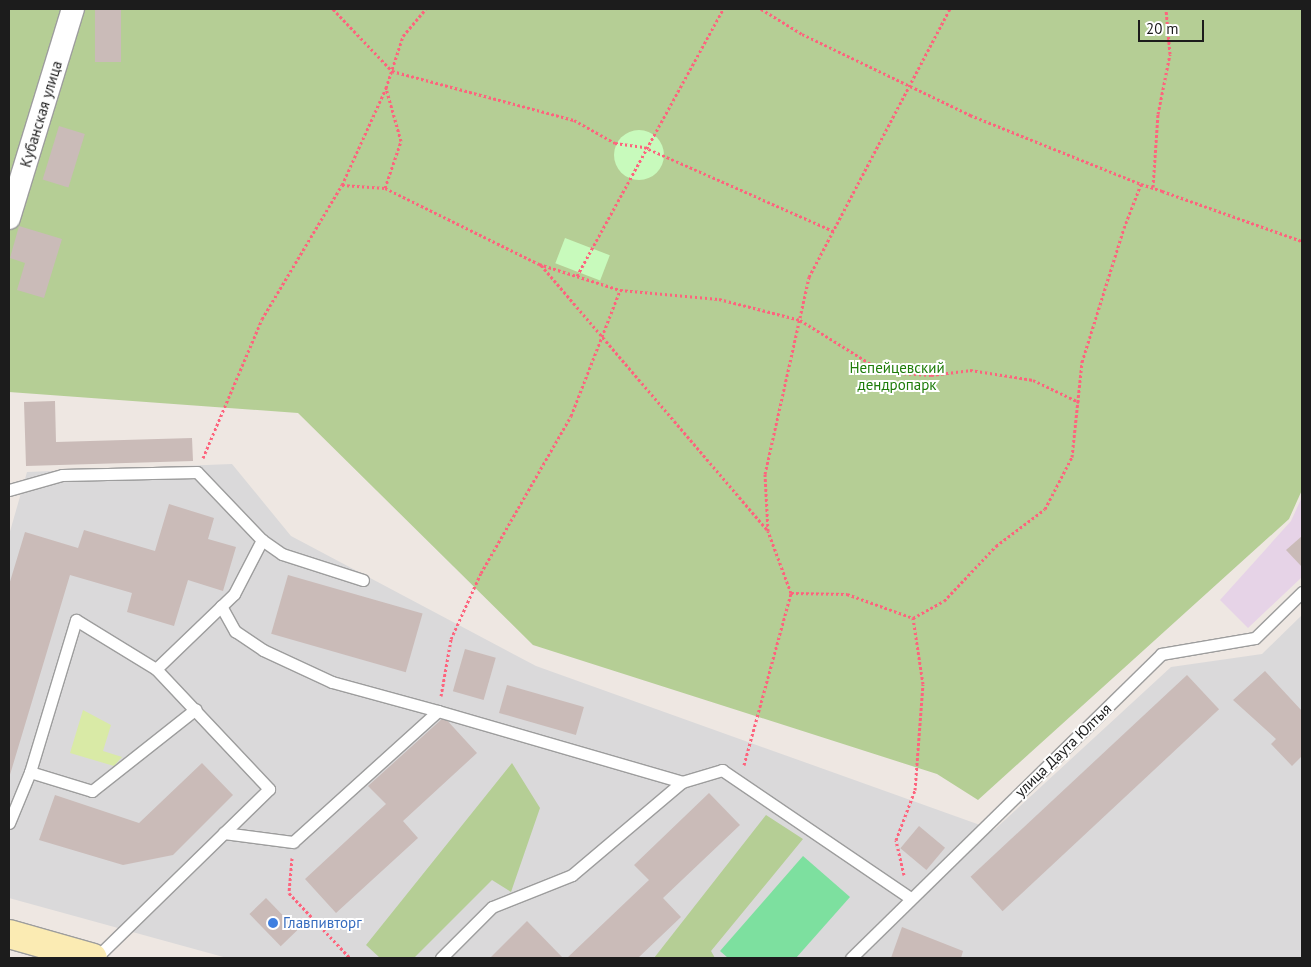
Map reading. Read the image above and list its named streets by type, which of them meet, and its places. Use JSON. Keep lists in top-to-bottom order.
{
  "streets": {
    "street": ["Кубанская улица"],
    "lane": ["улица Даута Юлтыя"]
  },
  "parks": ["Непейцевский дендропарк"],
  "places": ["Главпивторг"],
  "scale_bar": "20 m"
}
